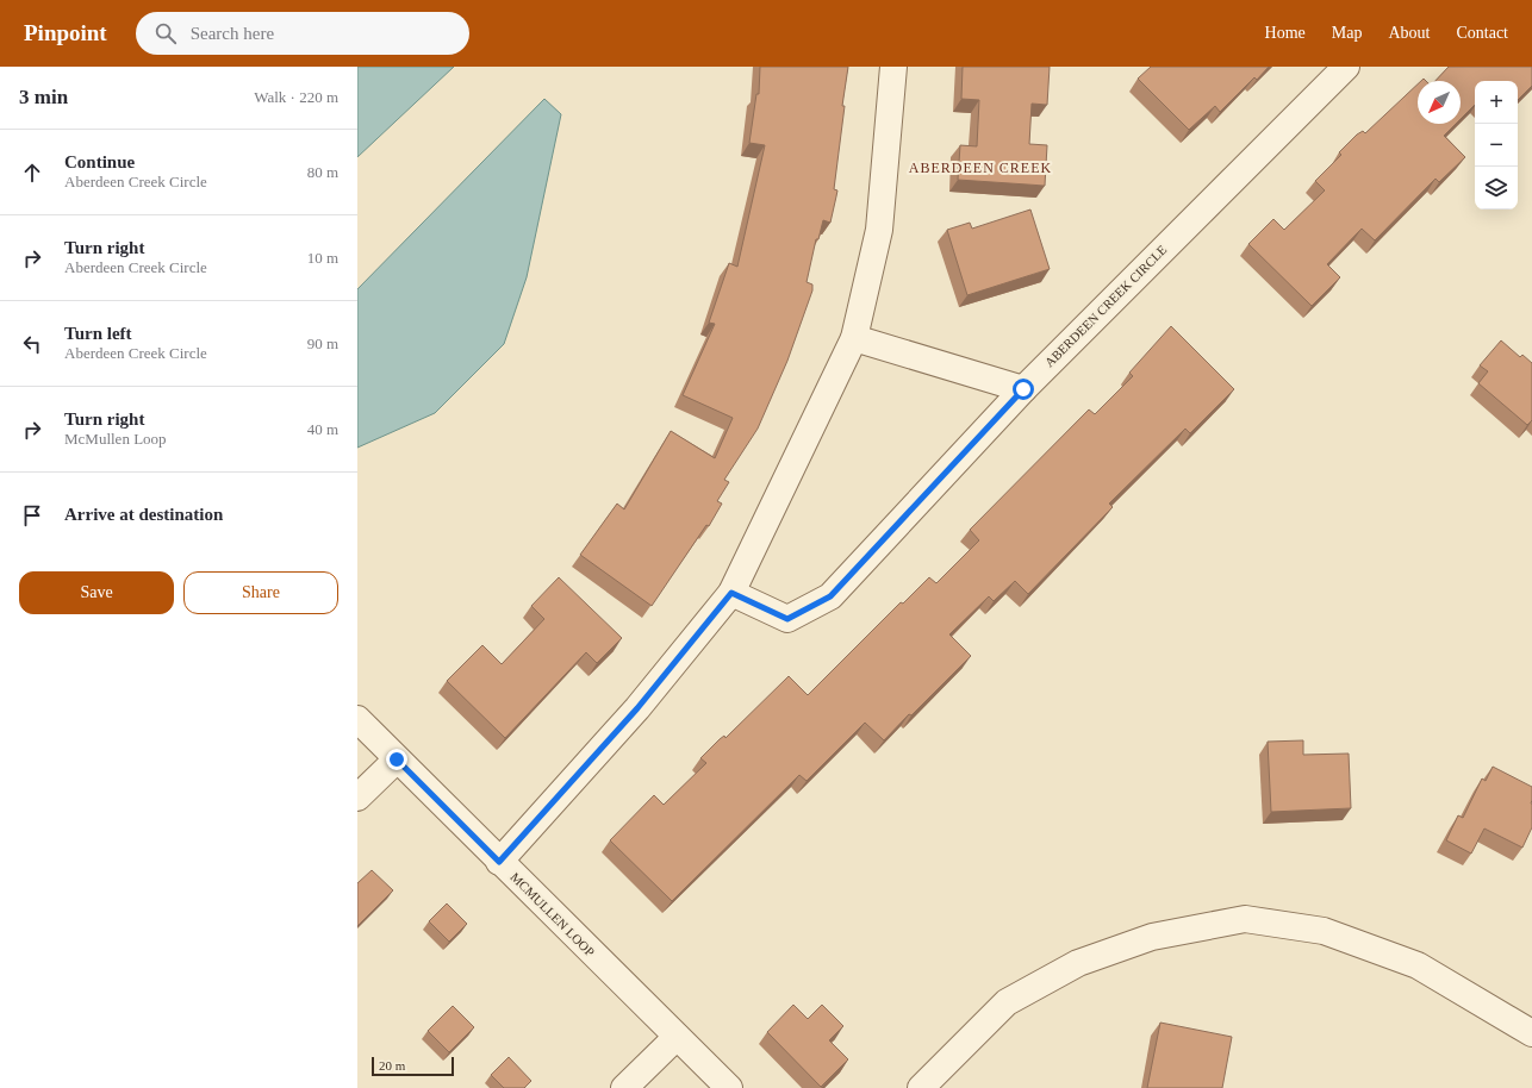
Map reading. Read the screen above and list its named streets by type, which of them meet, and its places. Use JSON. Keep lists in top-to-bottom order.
{
  "streets": {
    "street": ["ABERDEEN CREEK CIRCLE", "MCMULLEN LOOP"]
  },
  "districts": ["ABERDEEN CREEK"],
  "scale_bar": "20 m",
  "north": "bottom left",
  "page": {
    "header": "Pinpoint",
    "search": "Search here",
    "nav": [
      "Home",
      "Map",
      "About",
      "Contact"
    ],
    "heading": ["3 min", "Walk · 220 m"],
    "map_buttons": ["+", "−"],
    "list": [
      ["Continue", "Aberdeen Creek Circle", "80 m"],
      ["Turn right", "Aberdeen Creek Circle", "10 m"],
      ["Turn left", "Aberdeen Creek Circle", "90 m"],
      ["Turn right", "McMullen Loop", "40 m"],
      "Arrive at destination"
    ],
    "buttons": ["Save", "Share"],
    "scale": "20 m"
  }
}
